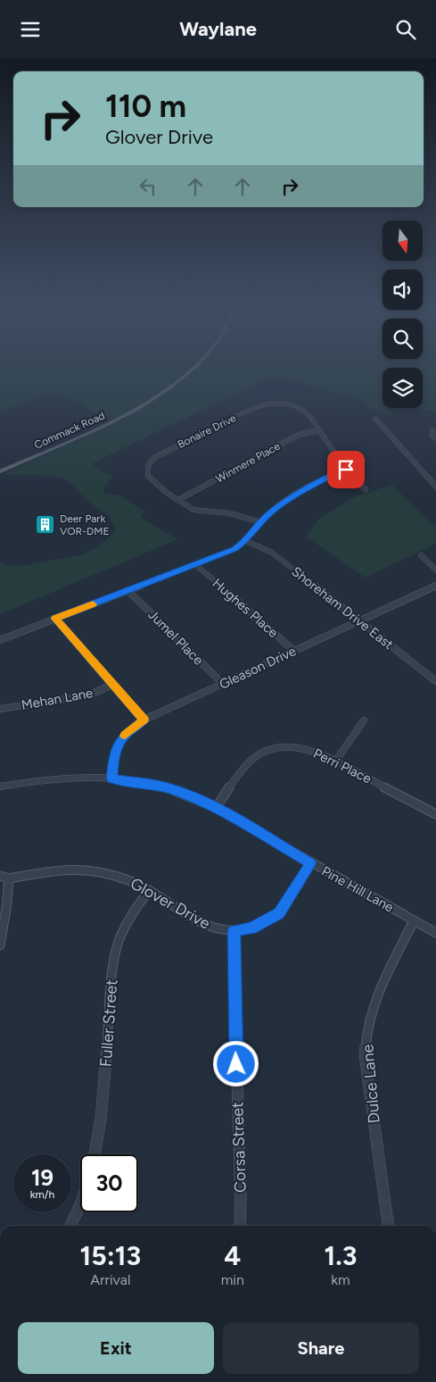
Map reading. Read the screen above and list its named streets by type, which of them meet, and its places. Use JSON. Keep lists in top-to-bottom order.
{
  "streets": {
    "main road": ["Commack Road"],
    "street": [
      "Bonaire Drive",
      "Winmere Place",
      "Hughes Place",
      "Shoreham Drive East",
      "Jumel Place",
      "Gleason Drive",
      "Mehan Lane",
      "Perri Place",
      "Pine Hill Lane",
      "Glover Drive",
      "Fuller Street",
      "Dulce Lane",
      "Corsa Street"
    ]
  },
  "crossings": [
    ["Bonaire Drive", "Winmere Place"],
    ["Hughes Place", "Gleason Drive"],
    ["Shoreham Drive East", "Gleason Drive"],
    ["Jumel Place", "Gleason Drive"],
    ["Gleason Drive", "Pine Hill Lane"],
    ["Perri Place", "Pine Hill Lane"],
    ["Pine Hill Lane", "Glover Drive"],
    ["Pine Hill Lane", "Dulce Lane"],
    ["Glover Drive", "Fuller Street"],
    ["Glover Drive", "Corsa Street"]
  ],
  "places": {
    "building": ["Deer Park VOR-DME"]
  },
  "north": "bottom",
  "page": {
    "header": "Waylane",
    "turn": ["110 m", "Glover Drive"],
    "speed": "19 km/h",
    "limit": "30",
    "eta": [
      "15:13",
      "Arrival",
      "4",
      "min",
      "1.3",
      "km"
    ],
    "buttons": ["Exit", "Share"]
  }
}
